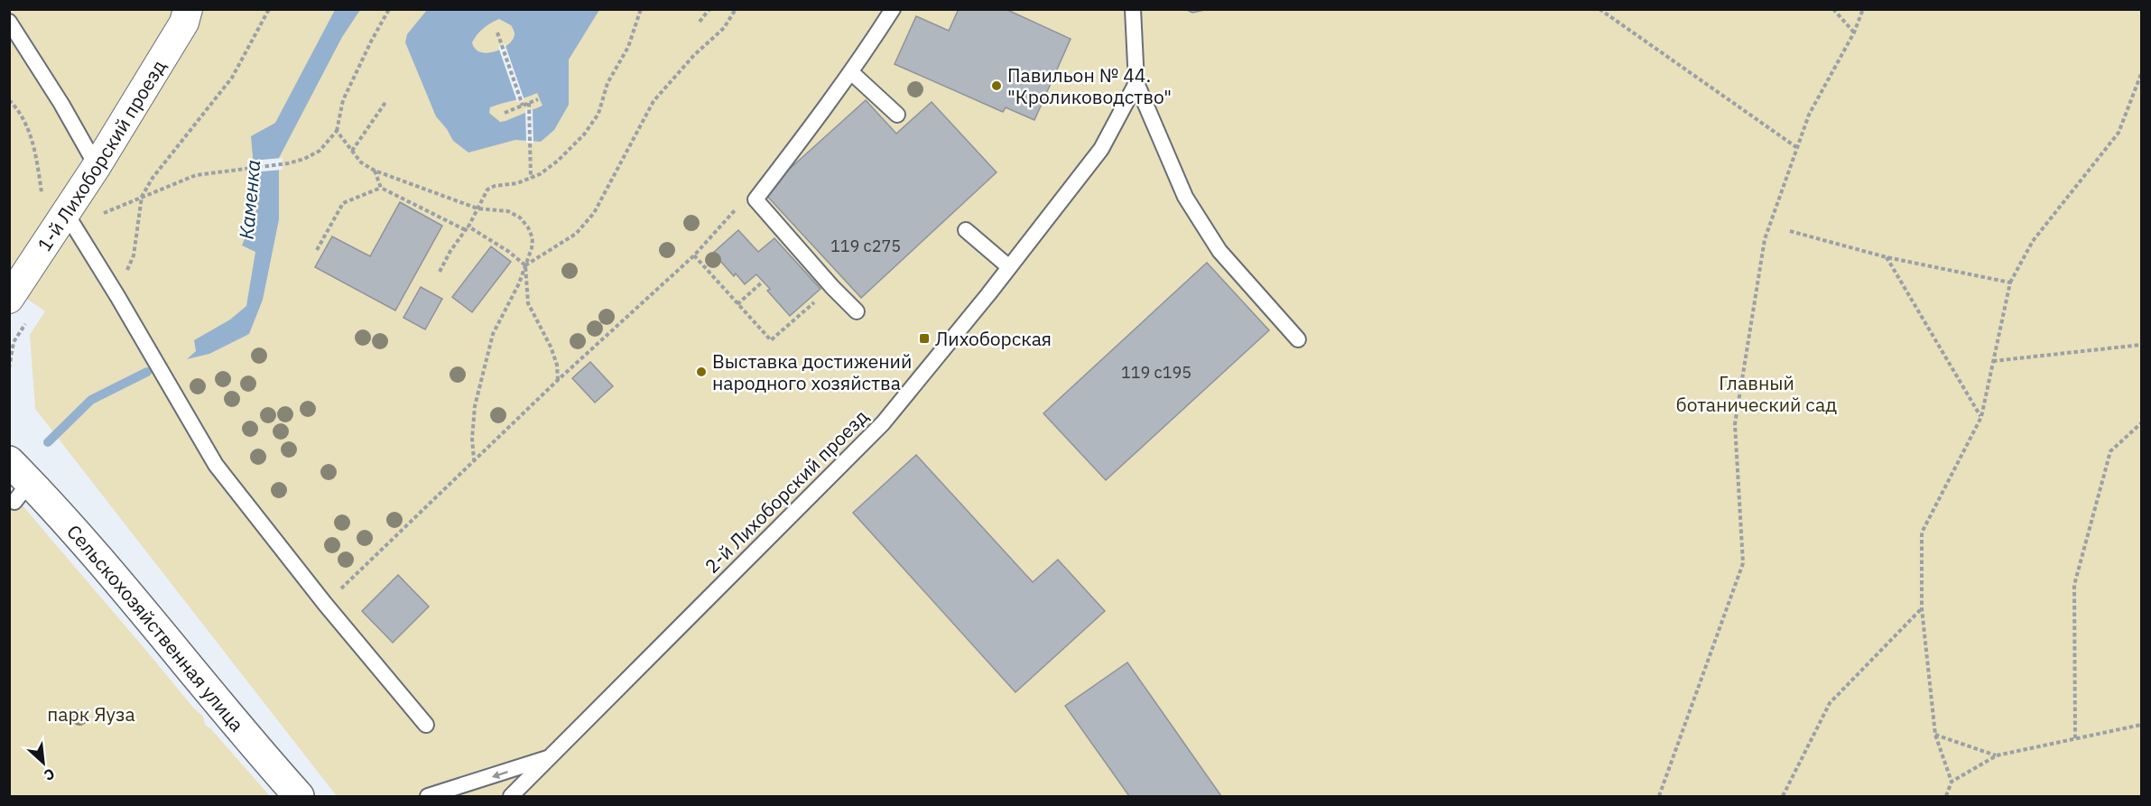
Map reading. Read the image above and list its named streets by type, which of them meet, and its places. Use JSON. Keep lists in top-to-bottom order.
{
  "streets": {
    "main road": ["Сельскохозяйственная улица"],
    "street": ["1-й Лихоборский проезд"],
    "lane": ["2-й Лихоборский проезд"]
  },
  "water": ["Каменка"],
  "parks": ["Главный ботанический сад", "парк Яуза"],
  "places": {
    "other": ["Павильон № 44. \"Кролиководство\"", "Выставка достижений народного хозяйства"],
    "transit": ["Лихоборская"]
  },
  "house_numbers": ["119 с275", "119 с195"],
  "north": "bottom right"
}
